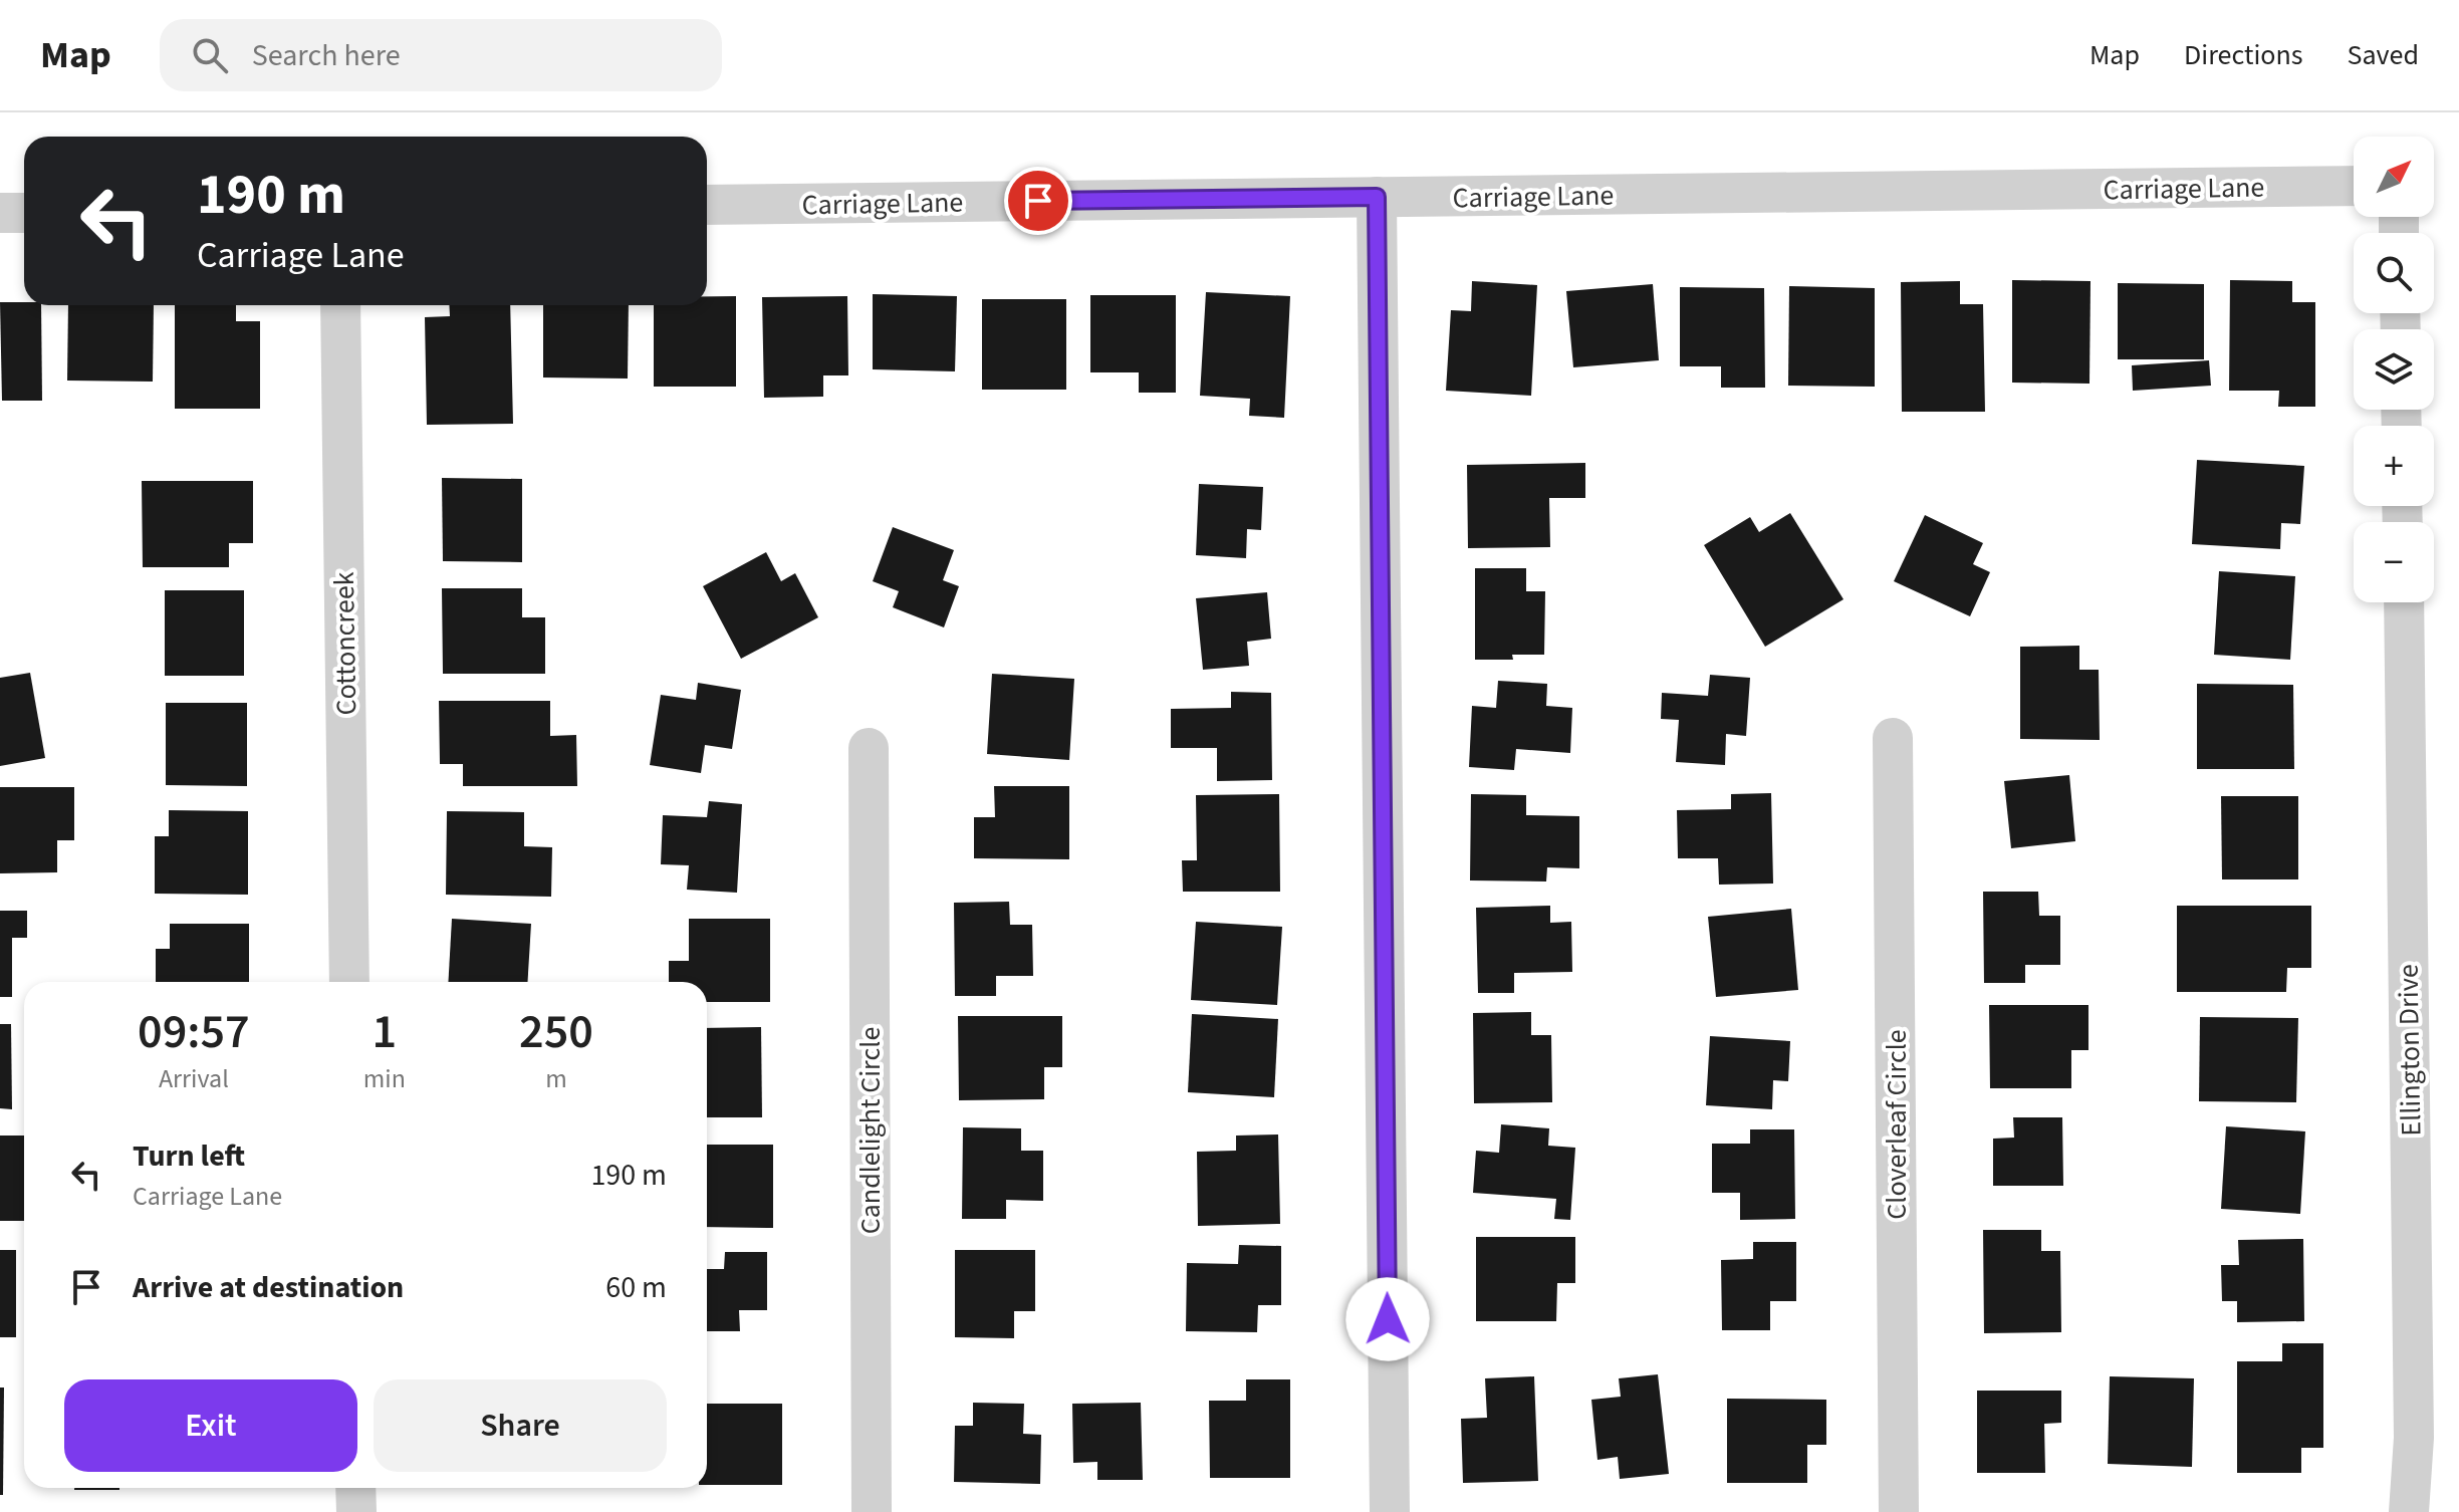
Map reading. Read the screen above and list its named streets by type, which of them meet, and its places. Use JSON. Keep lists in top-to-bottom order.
{
  "streets": {
    "street": [
      "Carriage Lane",
      "Cottoncreek",
      "Ellington Drive",
      "Cloverleaf Circle",
      "Candlelight Circle"
    ]
  },
  "north": "top right",
  "page": {
    "header": "Map",
    "search": "Search here",
    "nav": ["Map", "Directions", "Saved"],
    "map_buttons": ["+", "−"],
    "turn": ["190 m", "Carriage Lane"],
    "eta": [
      "09:57",
      "Arrival",
      "1",
      "min",
      "250",
      "m"
    ],
    "list": [
      {
        "name": "Turn left",
        "note": "Carriage Lane",
        "value": "190 m"
      },
      {
        "name": "Arrive at destination",
        "value": "60 m"
      }
    ],
    "buttons": ["Exit", "Share"]
  }
}
